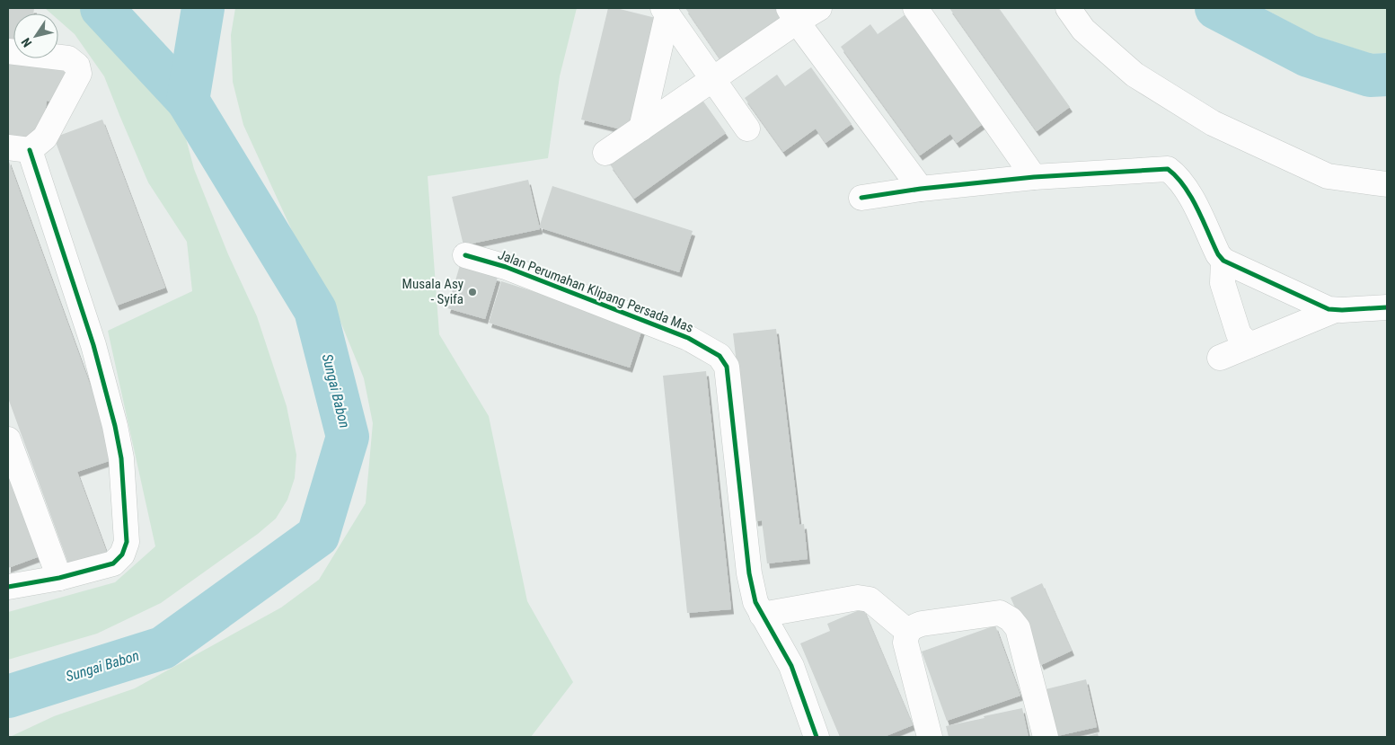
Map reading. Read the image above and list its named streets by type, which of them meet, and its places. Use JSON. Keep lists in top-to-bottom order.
{
  "streets": {
    "street": ["Jalan Perumahan Klipang Persada Mas"]
  },
  "water": ["Sungai Babon"],
  "places": ["Musala Asy - Syifa"],
  "north": "bottom left"
}
